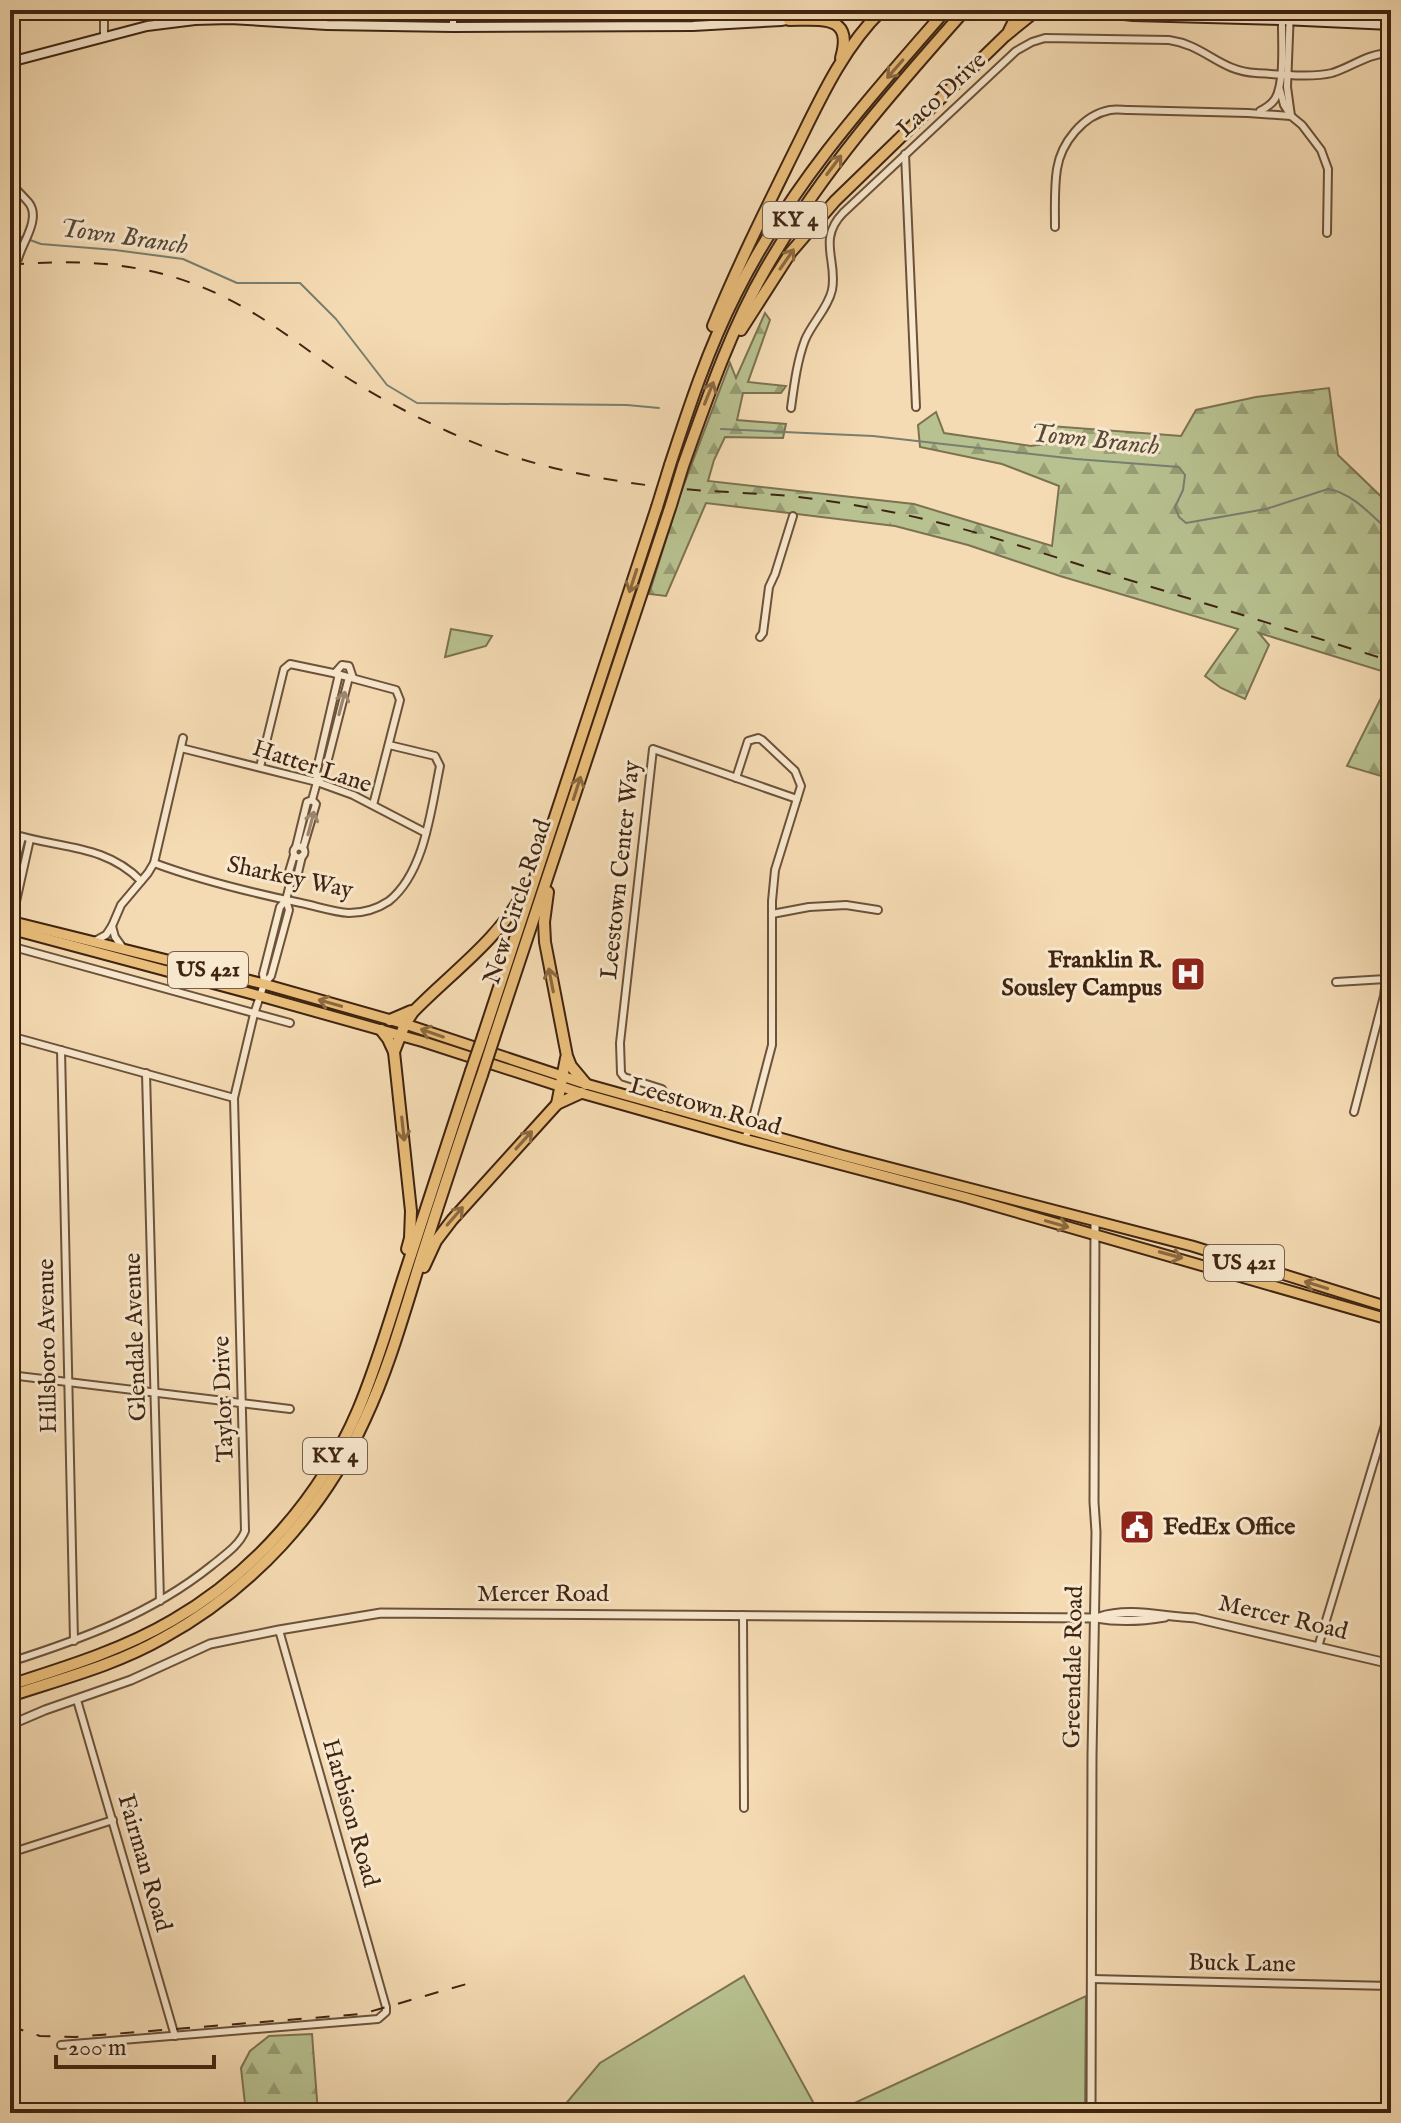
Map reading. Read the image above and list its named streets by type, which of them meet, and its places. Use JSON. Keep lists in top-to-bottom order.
{
  "streets": {
    "highway": ["KY 4", "New Circle Road"],
    "main road": ["US 421", "Leestown Road"],
    "street": [
      "Laco Drive",
      "Hatter Lane",
      "Leestown Center Way",
      "Sharkey Way",
      "Glendale Avenue",
      "Hillsboro Avenue",
      "Taylor Drive",
      "Mercer Road",
      "Greendale Road",
      "Harbison Road",
      "Fairman Road",
      "Buck Lane"
    ]
  },
  "crossings": [
    ["Hatter Lane", "Sharkey Way"],
    ["Hatter Lane", "Taylor Drive"],
    ["Leestown Center Way", "Leestown Road"],
    ["Sharkey Way", "Taylor Drive"],
    ["Leestown Road", "Taylor Drive"],
    ["Leestown Road", "Greendale Road"],
    ["Glendale Avenue", "Taylor Drive"],
    ["Hillsboro Avenue", "Taylor Drive"],
    ["Mercer Road", "Greendale Road"],
    ["Mercer Road", "Harbison Road"],
    ["Mercer Road", "Fairman Road"],
    ["Greendale Road", "Buck Lane"],
    ["Harbison Road", "Fairman Road"]
  ],
  "water": ["Town Branch"],
  "places": {
    "hospital": ["Franklin R. Sousley Campus"],
    "public building": ["FedEx Office"]
  },
  "scale_bar": "200 m"
}
